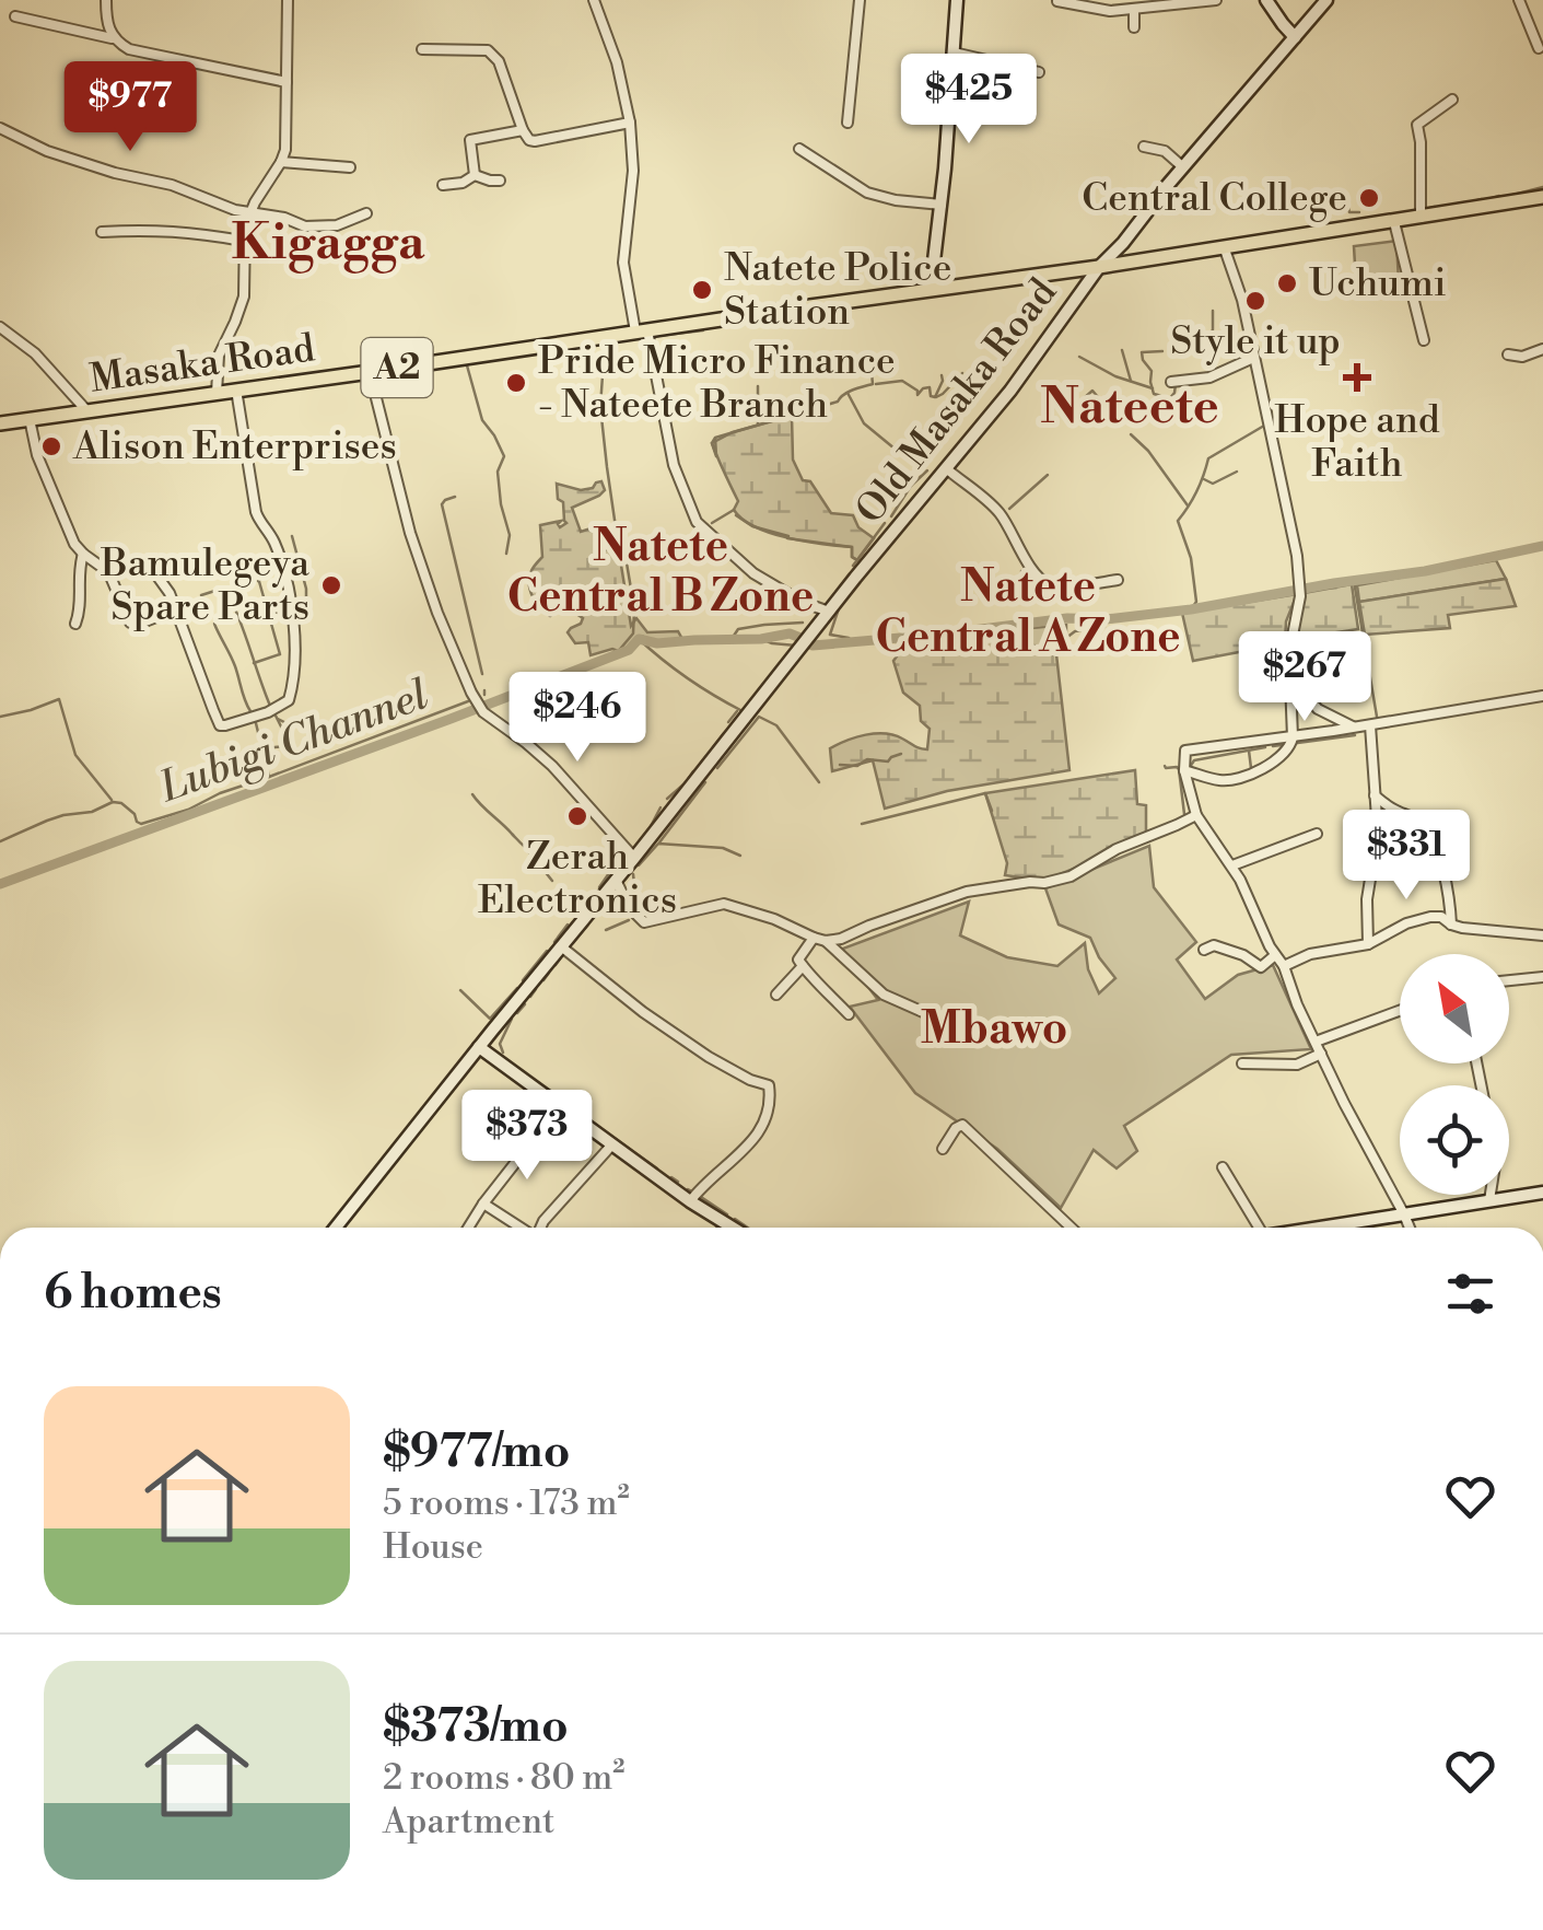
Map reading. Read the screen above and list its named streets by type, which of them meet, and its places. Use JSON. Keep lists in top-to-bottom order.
{
  "streets": {
    "main road": ["Masaka Road", "A2", "Old Masaka Road"]
  },
  "crossings": [
    ["Masaka Road", "A2"],
    ["A2", "Old Masaka Road"]
  ],
  "districts": [
    "Kigagga",
    "Nateete",
    "Natete Central B Zone",
    "Natete Central A Zone",
    "Mbawo"
  ],
  "water": ["Lubigi Channel"],
  "places": {
    "other": [
      "Central College",
      "Uchumi",
      "Natete Police Station",
      "Style it up",
      "Pride Micro Finance - Nateete Branch",
      "Alison Enterprises",
      "Bamulegeya Spare Parts",
      "Zerah Electronics"
    ],
    "health": ["Hope and Faith"]
  },
  "north": "top left",
  "page": {
    "price": [
      "$425",
      "$977",
      "$267",
      "$246",
      "$331",
      "$373"
    ],
    "heading": "6 homes",
    "list": [
      {
        "name": "$977/mo",
        "note": "5 rooms · 173 m² · House"
      },
      {
        "name": "$373/mo",
        "note": "2 rooms · 80 m² · Apartment"
      }
    ]
  }
}
